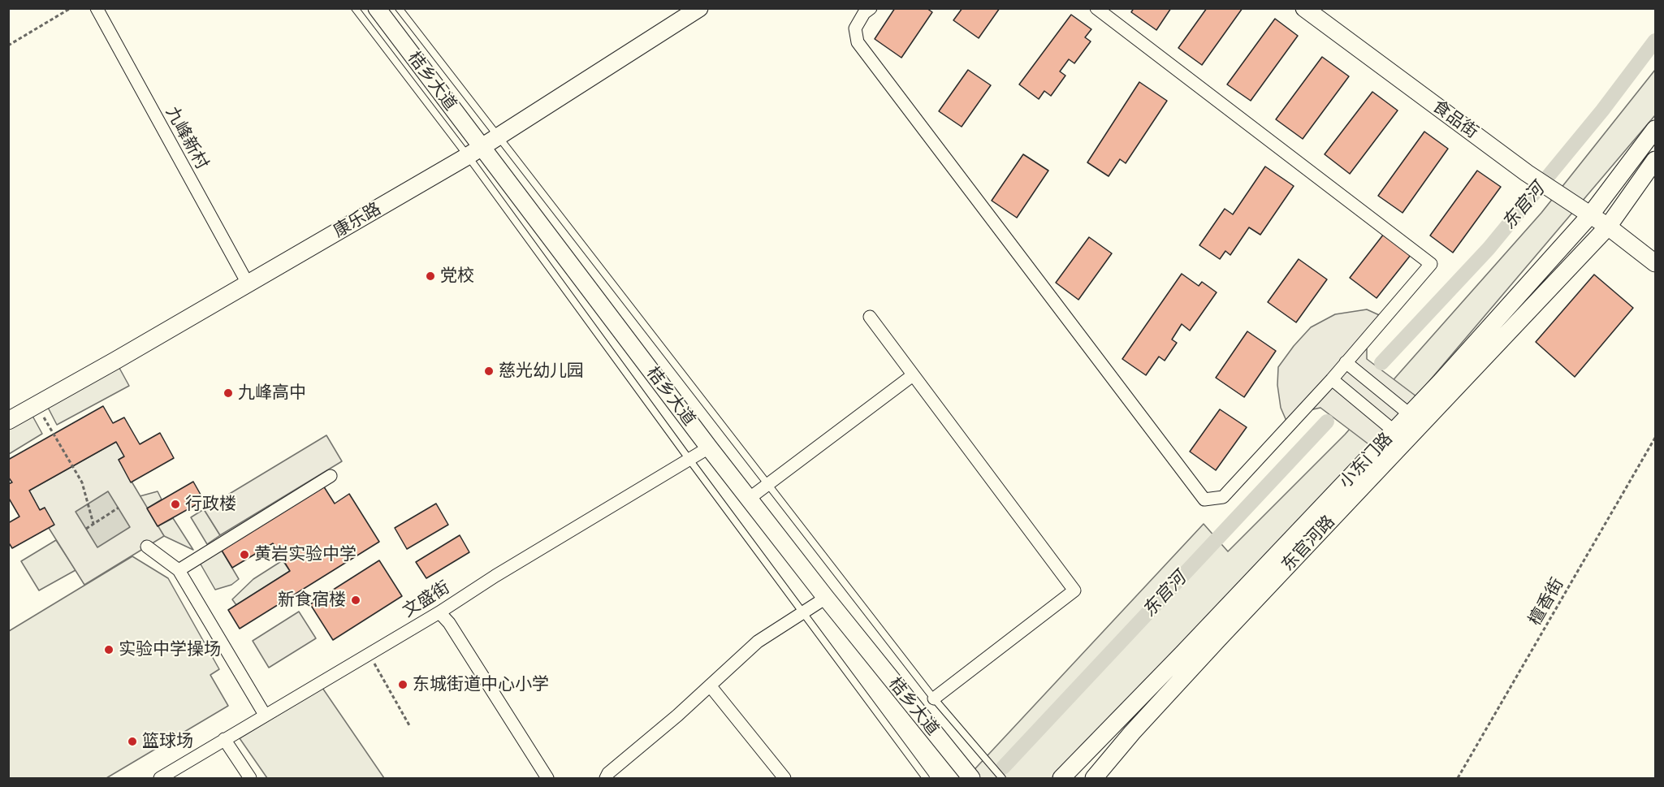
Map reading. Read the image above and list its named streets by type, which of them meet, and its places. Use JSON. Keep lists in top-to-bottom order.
{
  "streets": {
    "street": [
      "桔乡大道",
      "食品街",
      "九峰新村",
      "康乐路",
      "小东门路",
      "东官河路",
      "文盛街"
    ],
    "path": ["檀香街"]
  },
  "crossings": [
    ["桔乡大道", "康乐路"],
    ["桔乡大道", "文盛街"],
    ["食品街", "东官河路"],
    ["九峰新村", "康乐路"],
    ["小东门路", "东官河路"]
  ],
  "water": ["东官河"],
  "places": [
    "党校",
    "慈光幼儿园",
    "九峰高中",
    "行政楼",
    "黄岩实验中学",
    "新食宿楼",
    "实验中学操场",
    "东城街道中心小学",
    "篮球场"
  ]
}
